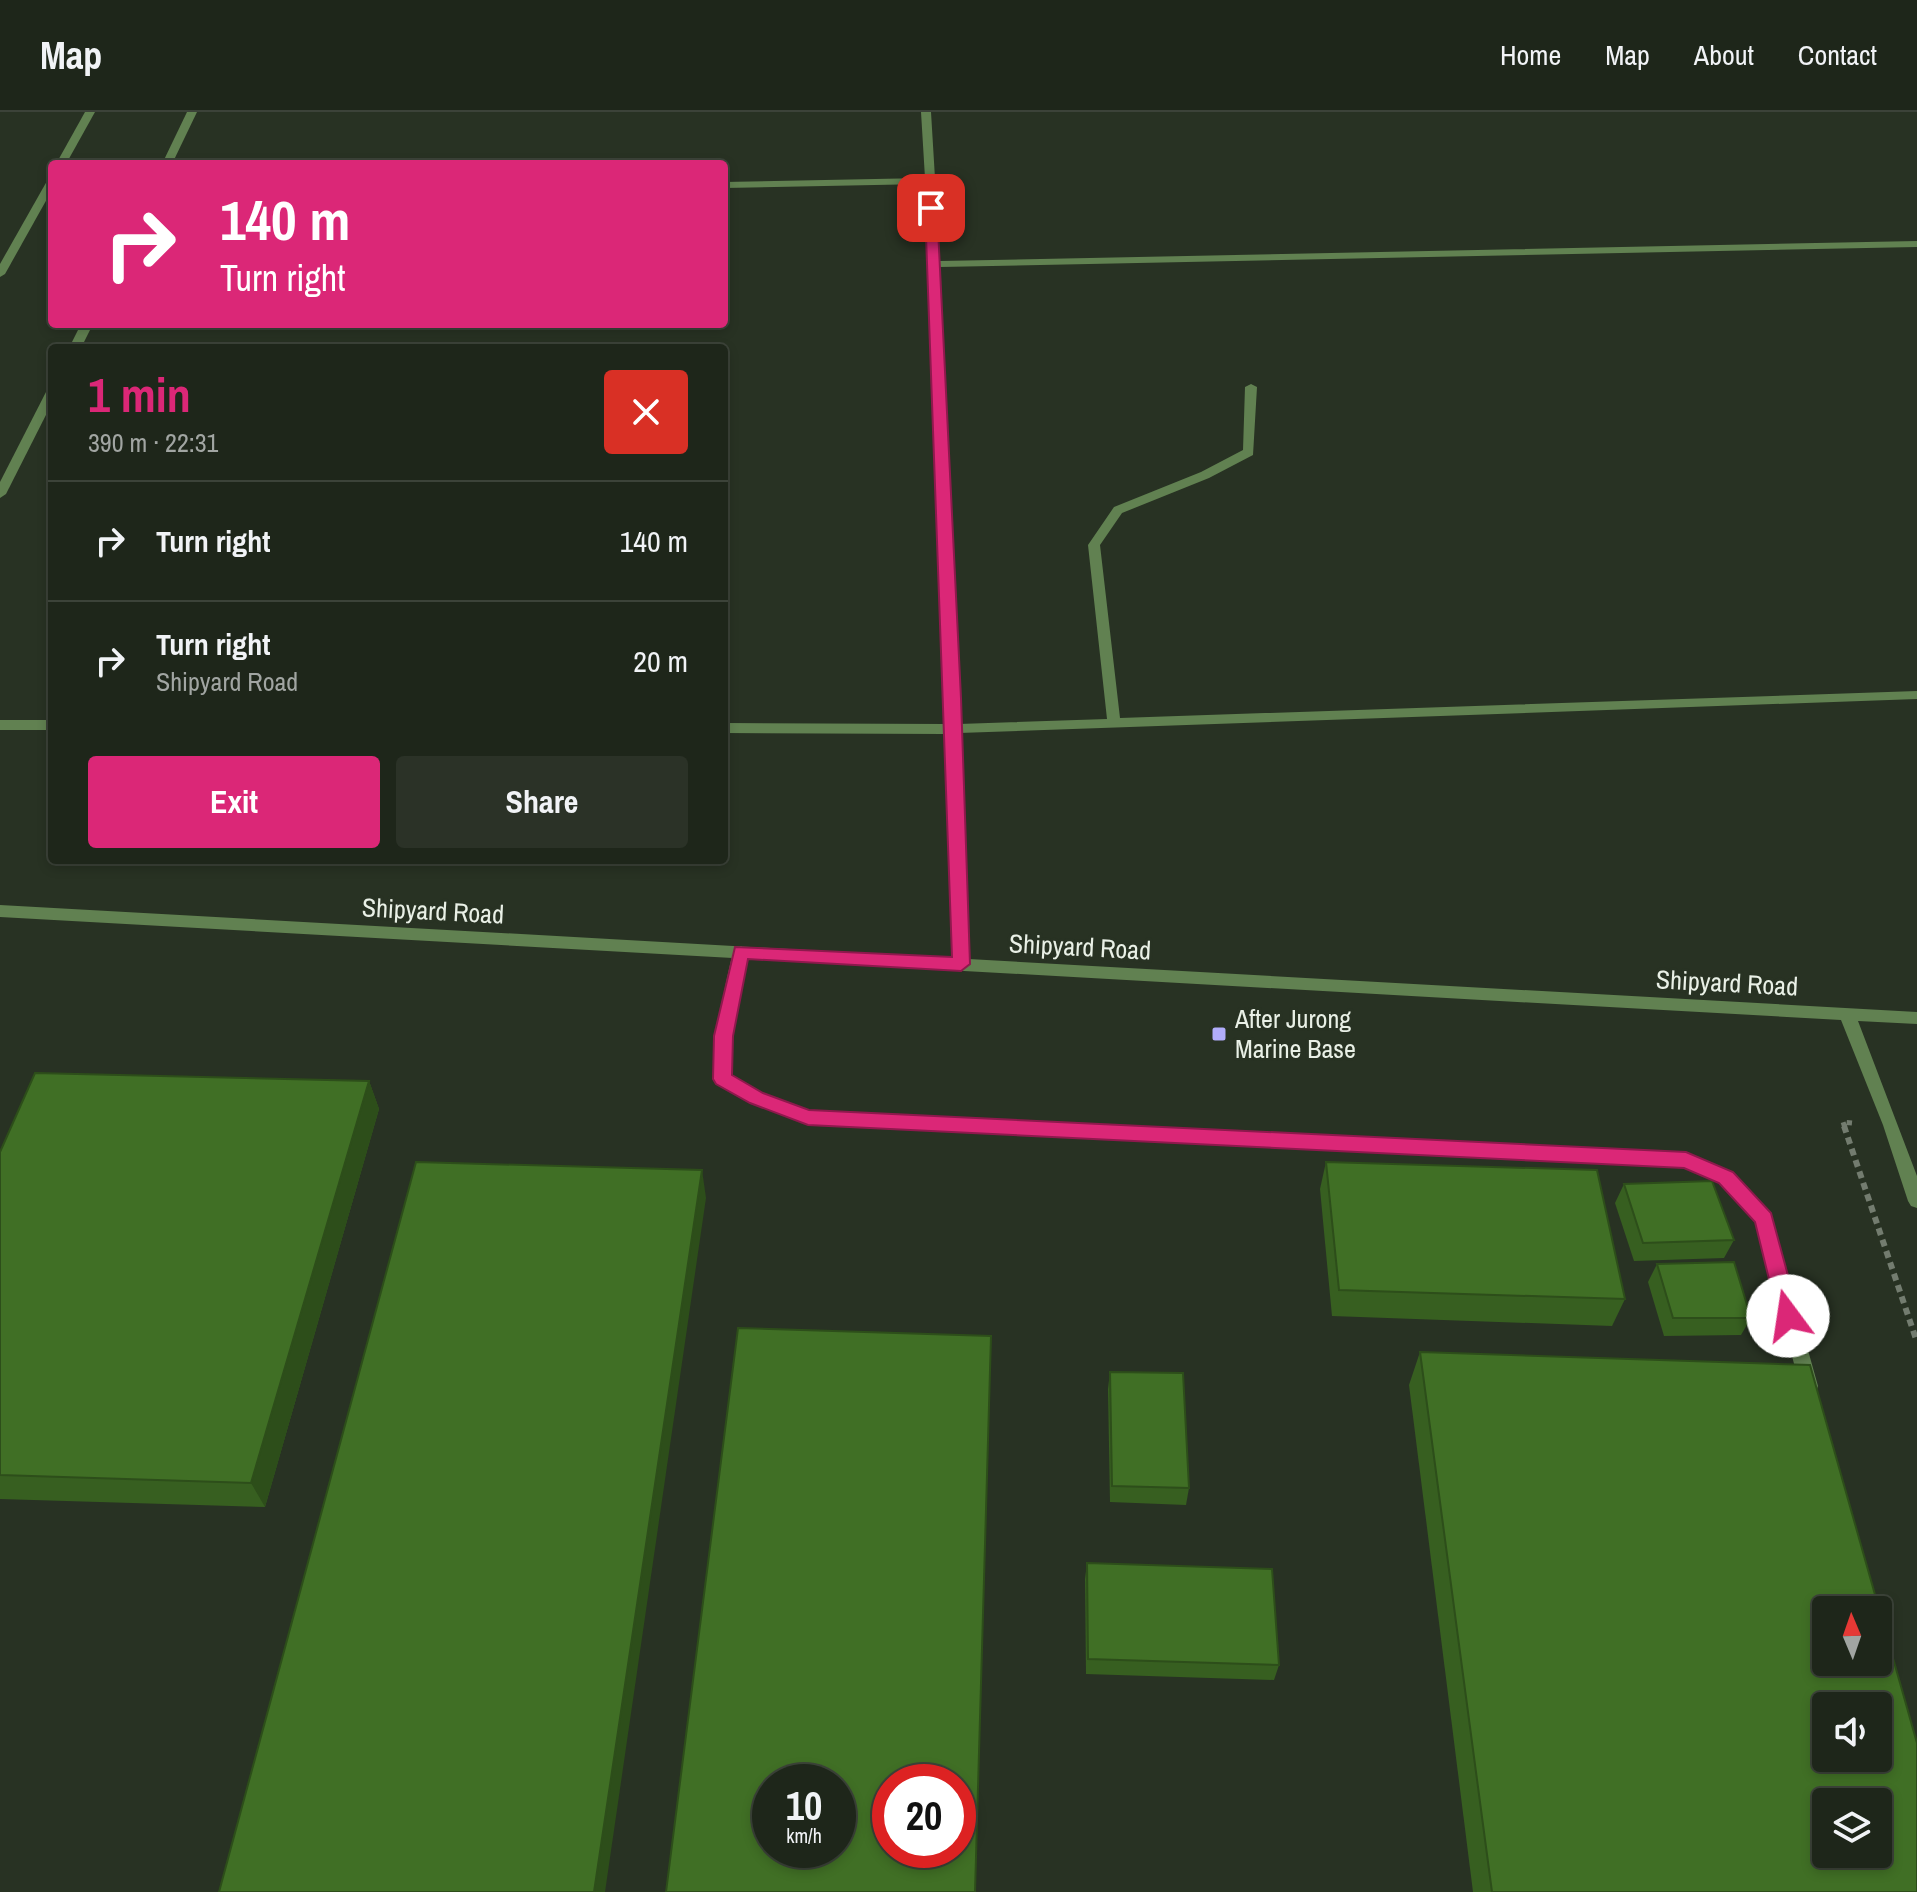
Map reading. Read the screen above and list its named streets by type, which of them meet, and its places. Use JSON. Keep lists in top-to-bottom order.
{
  "streets": {
    "street": ["Shipyard Road"]
  },
  "places": {
    "transit": ["After Jurong Marine Base"]
  },
  "north": "top",
  "page": {
    "header": "Map",
    "nav": [
      "Home",
      "Map",
      "About",
      "Contact"
    ],
    "turn": ["140 m", "Turn right"],
    "heading": ["1 min", "390 m · 22:31"],
    "list": [
      {
        "name": "Turn right",
        "value": "140 m"
      },
      {
        "name": "Turn right",
        "note": "Shipyard Road",
        "value": "20 m"
      }
    ],
    "buttons": ["Exit", "Share"],
    "speed": "10 km/h",
    "limit": "20"
  }
}
